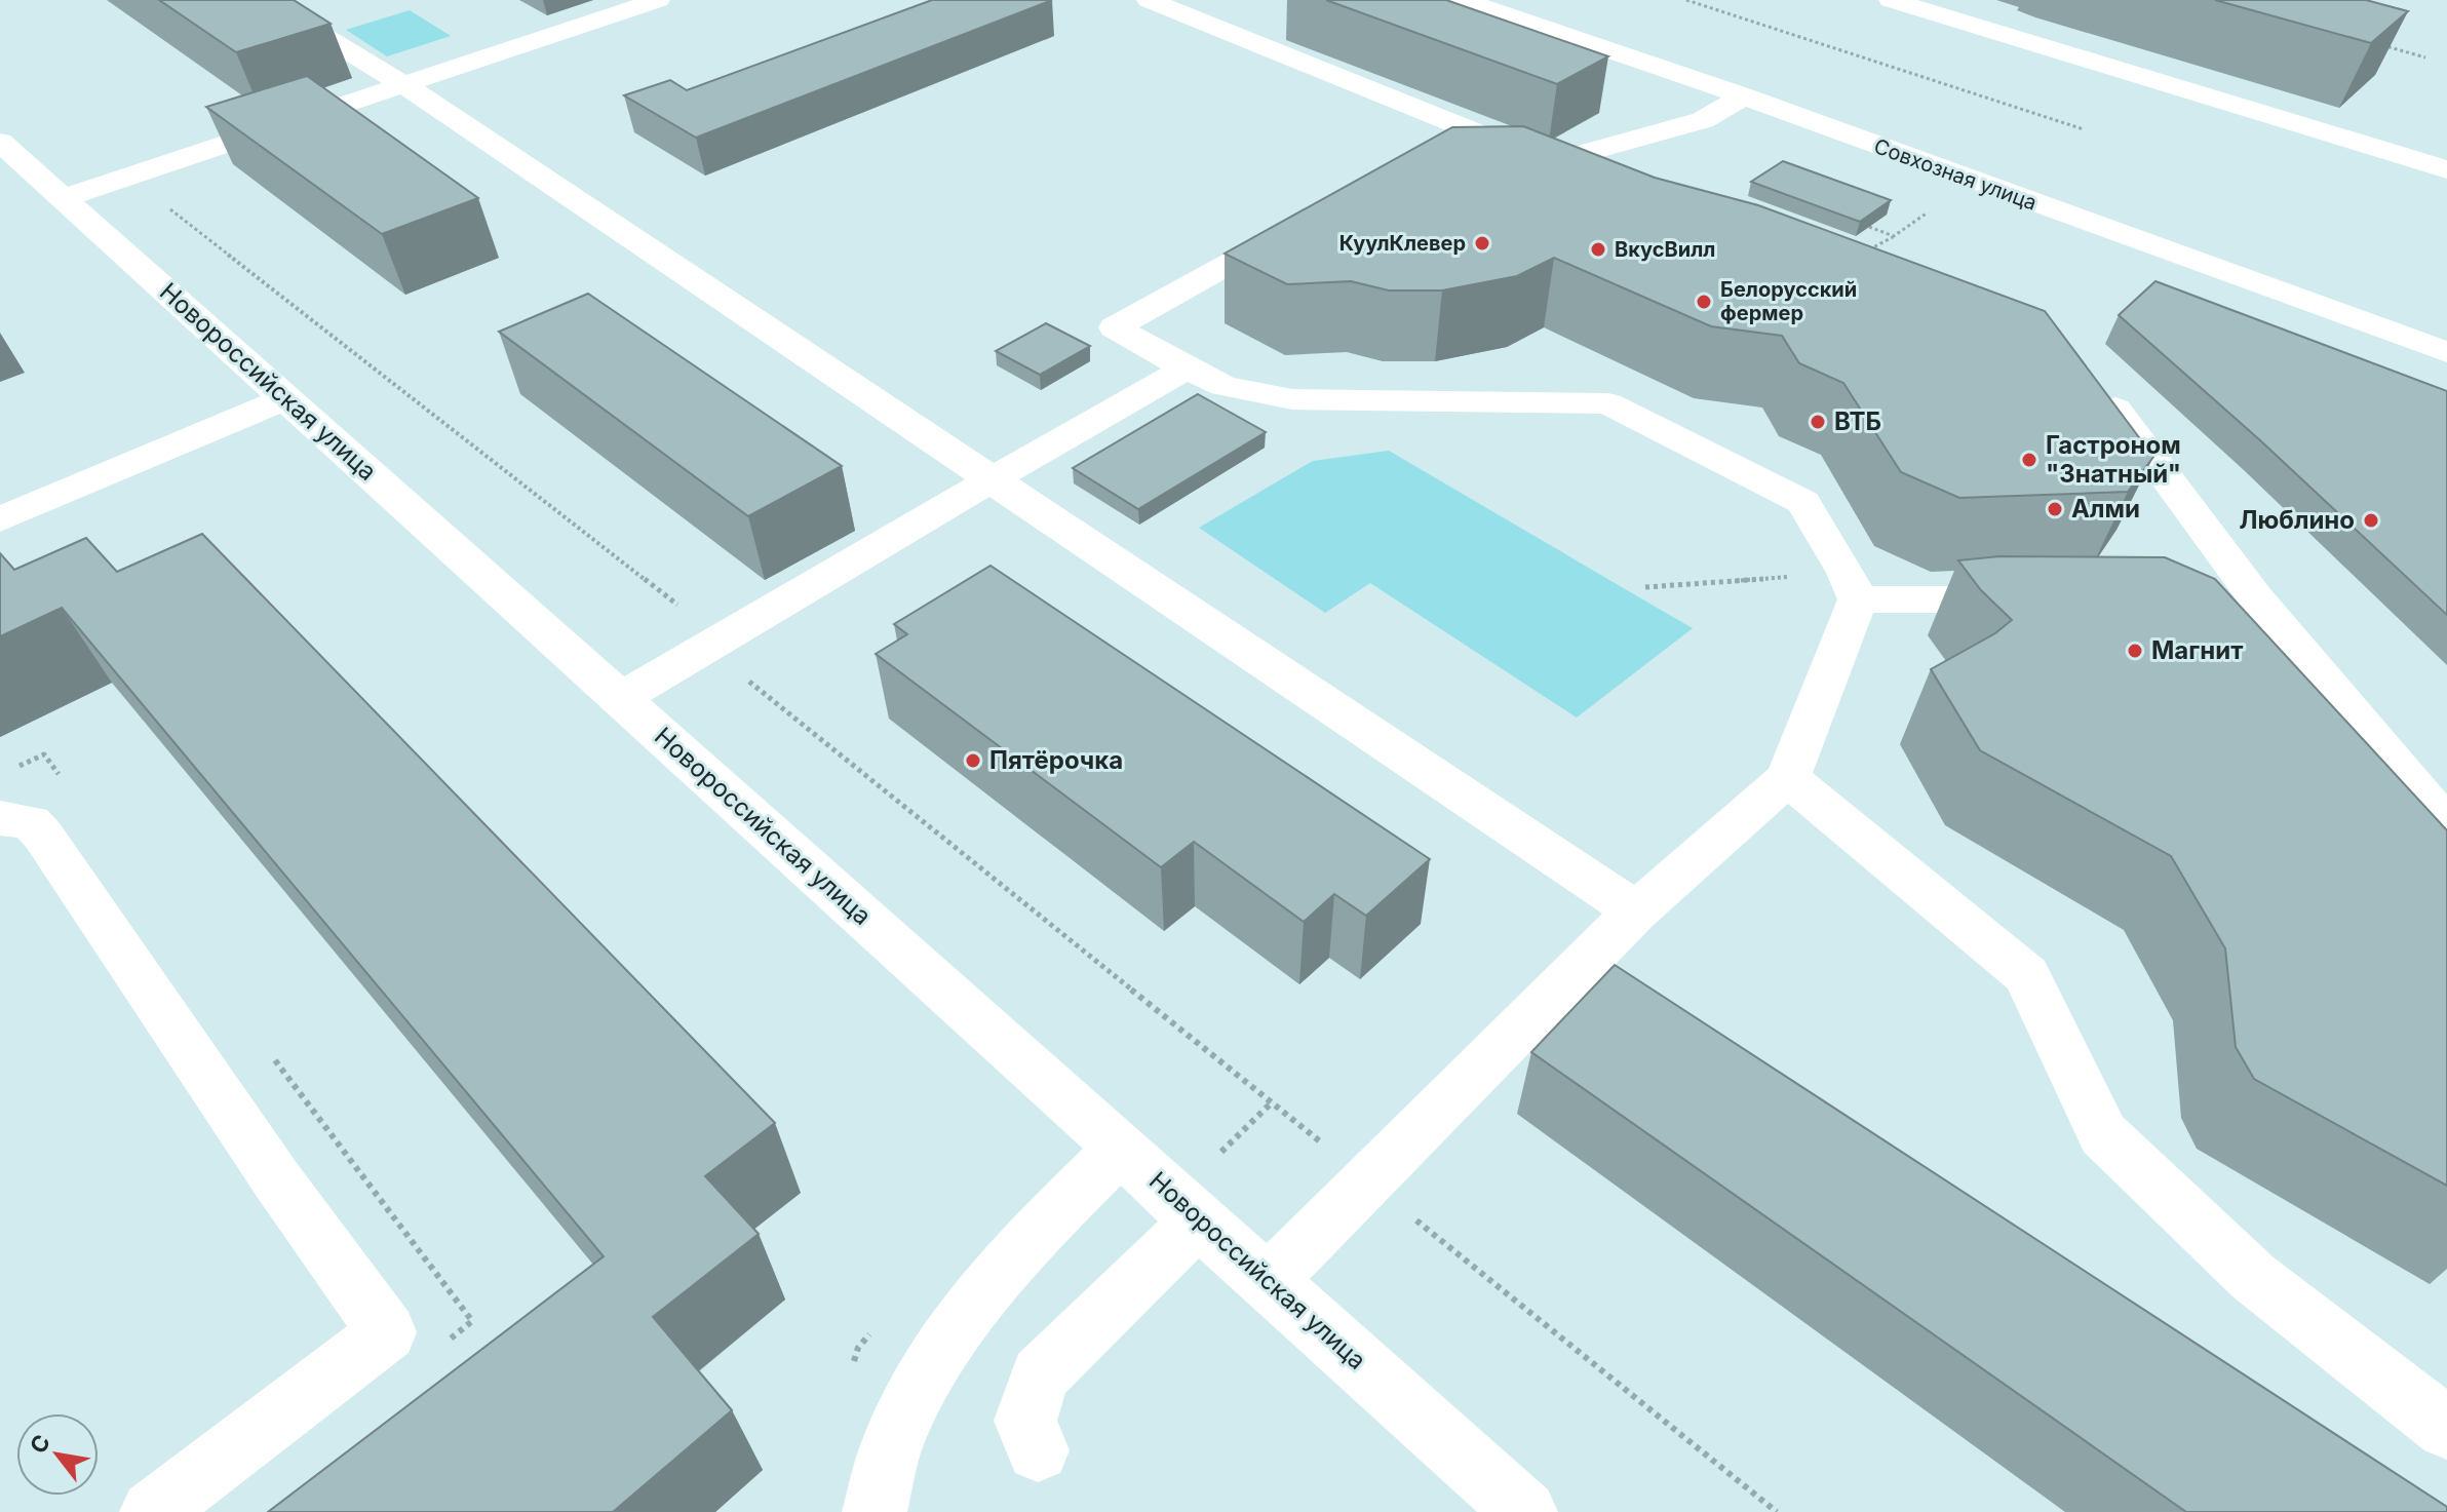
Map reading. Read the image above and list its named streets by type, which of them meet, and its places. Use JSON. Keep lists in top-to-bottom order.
{
  "streets": {
    "street": ["Совхозная улица", "Новороссийская улица"]
  },
  "places": [
    "КуулКлевер",
    "ВкусВилл",
    "Белорусский фермер",
    "ВТБ",
    "Гастроном \"Знатный\"",
    "Алми",
    "Люблино",
    "Магнит",
    "Пятёрочка"
  ],
  "north": "top left"
}
